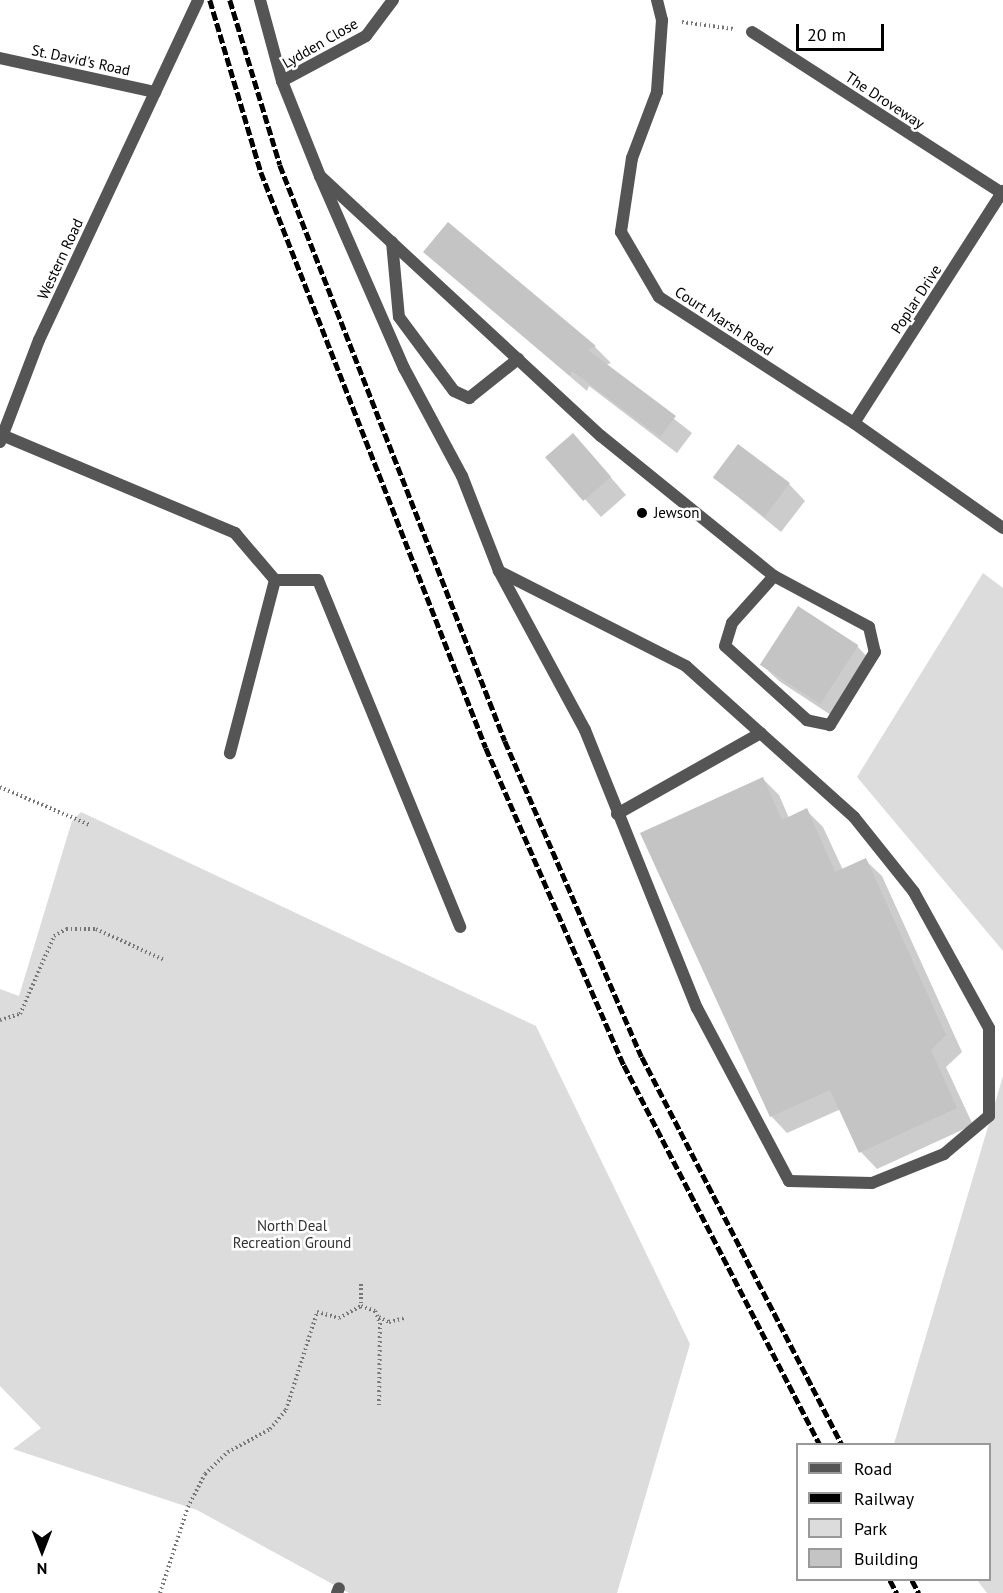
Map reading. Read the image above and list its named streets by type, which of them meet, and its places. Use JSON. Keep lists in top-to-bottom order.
{
  "streets": {
    "street": [
      "Lydden Close",
      "St. David's Road",
      "The Droveway",
      "Western Road",
      "Poplar Drive",
      "Court Marsh Road"
    ]
  },
  "crossings": [
    ["St. David's Road", "Western Road"],
    ["The Droveway", "Poplar Drive"],
    ["Poplar Drive", "Court Marsh Road"]
  ],
  "parks": ["North Deal Recreation Ground"],
  "places": ["Jewson"],
  "legend": [
    "Road",
    "Railway",
    "Park",
    "Building"
  ],
  "scale_bar": "20 m",
  "north": "bottom"
}
